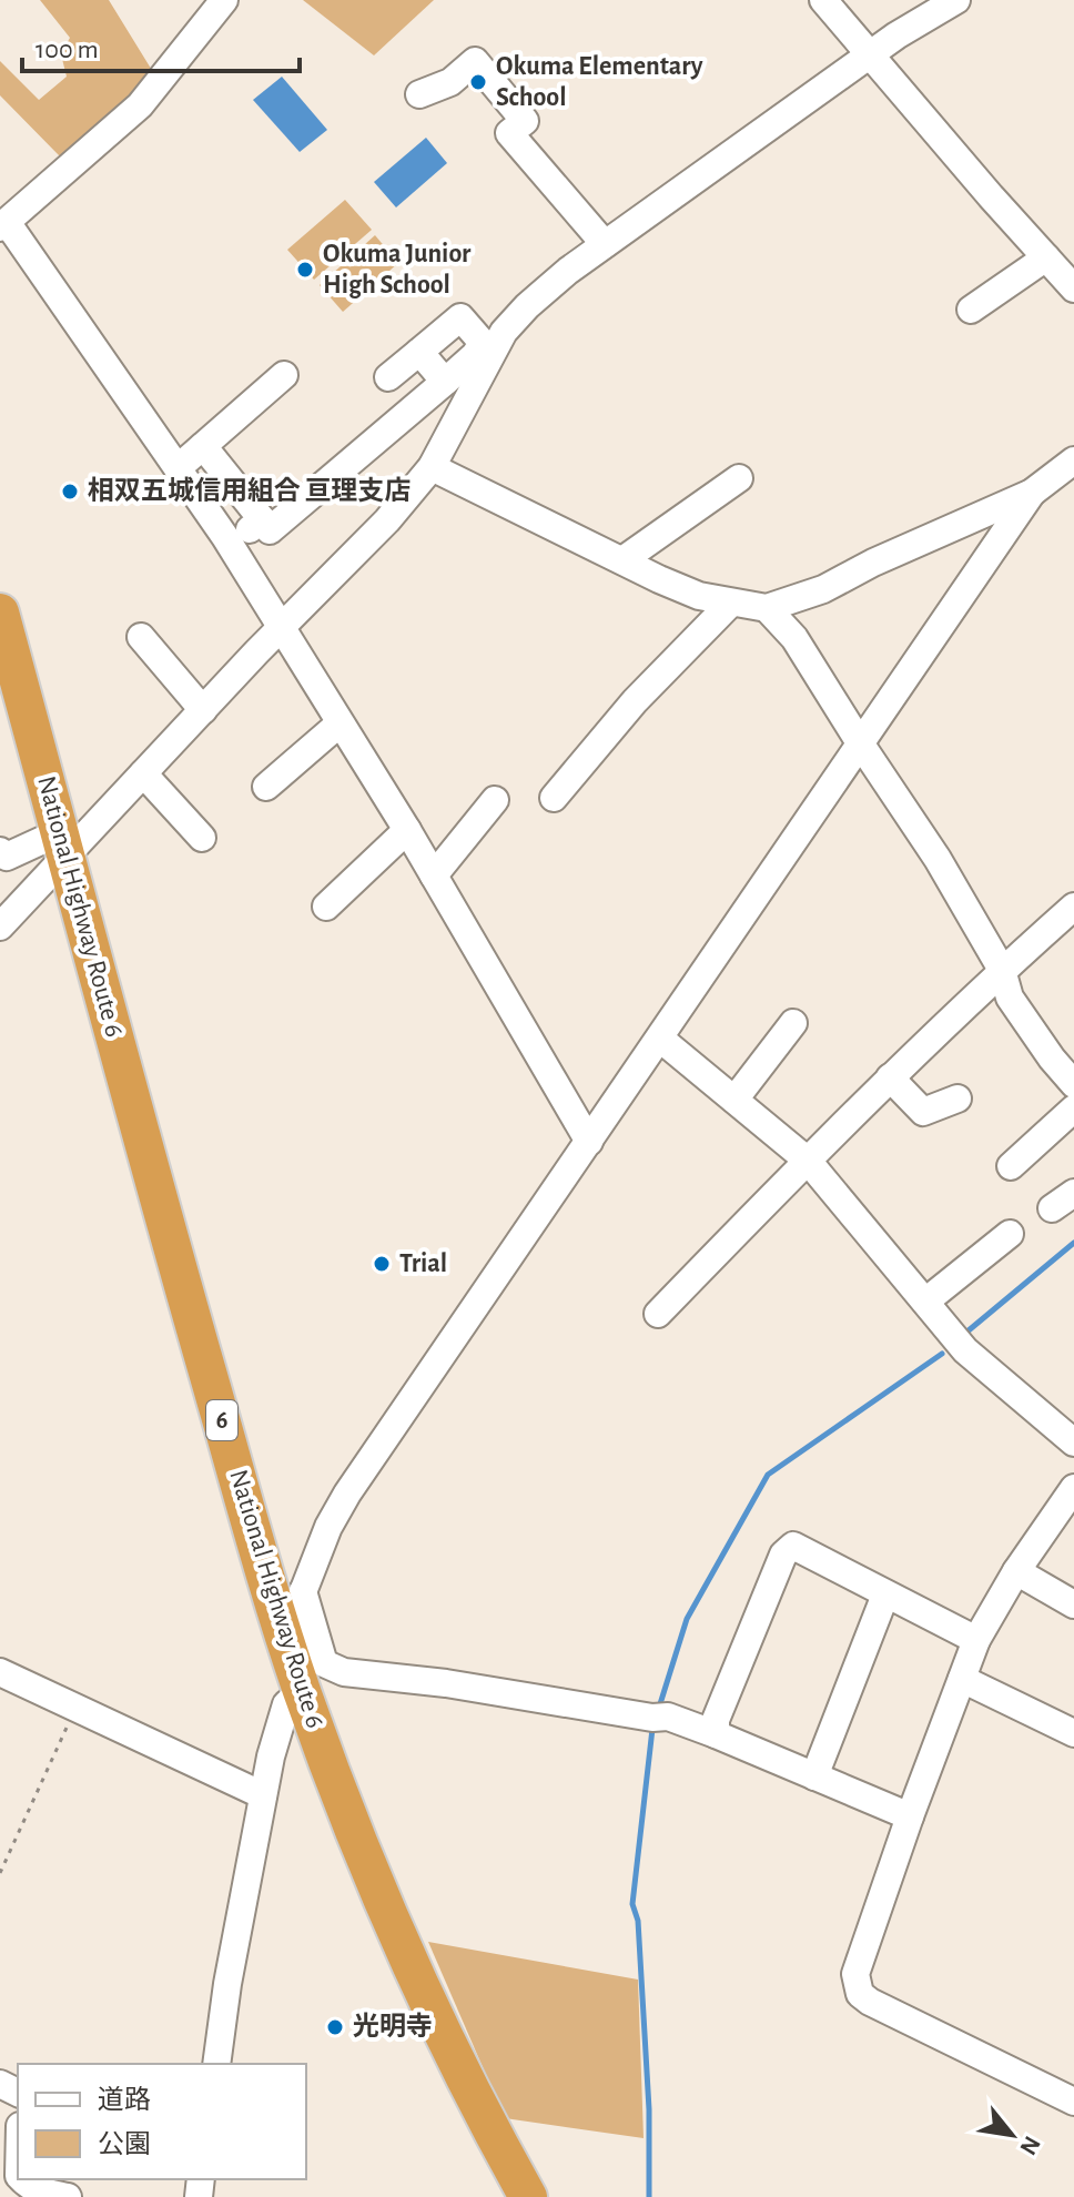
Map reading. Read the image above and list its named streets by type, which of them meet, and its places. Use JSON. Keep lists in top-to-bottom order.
{
  "streets": {
    "highway": ["National Highway Route 6", "6"]
  },
  "places": [
    "Okuma Elementary School",
    "Okuma Junior High School",
    "相双五城信用組合 亘理支店",
    "Trial",
    "光明寺"
  ],
  "legend": ["道路", "公園"],
  "scale_bar": "100 m",
  "north": "bottom right"
}
